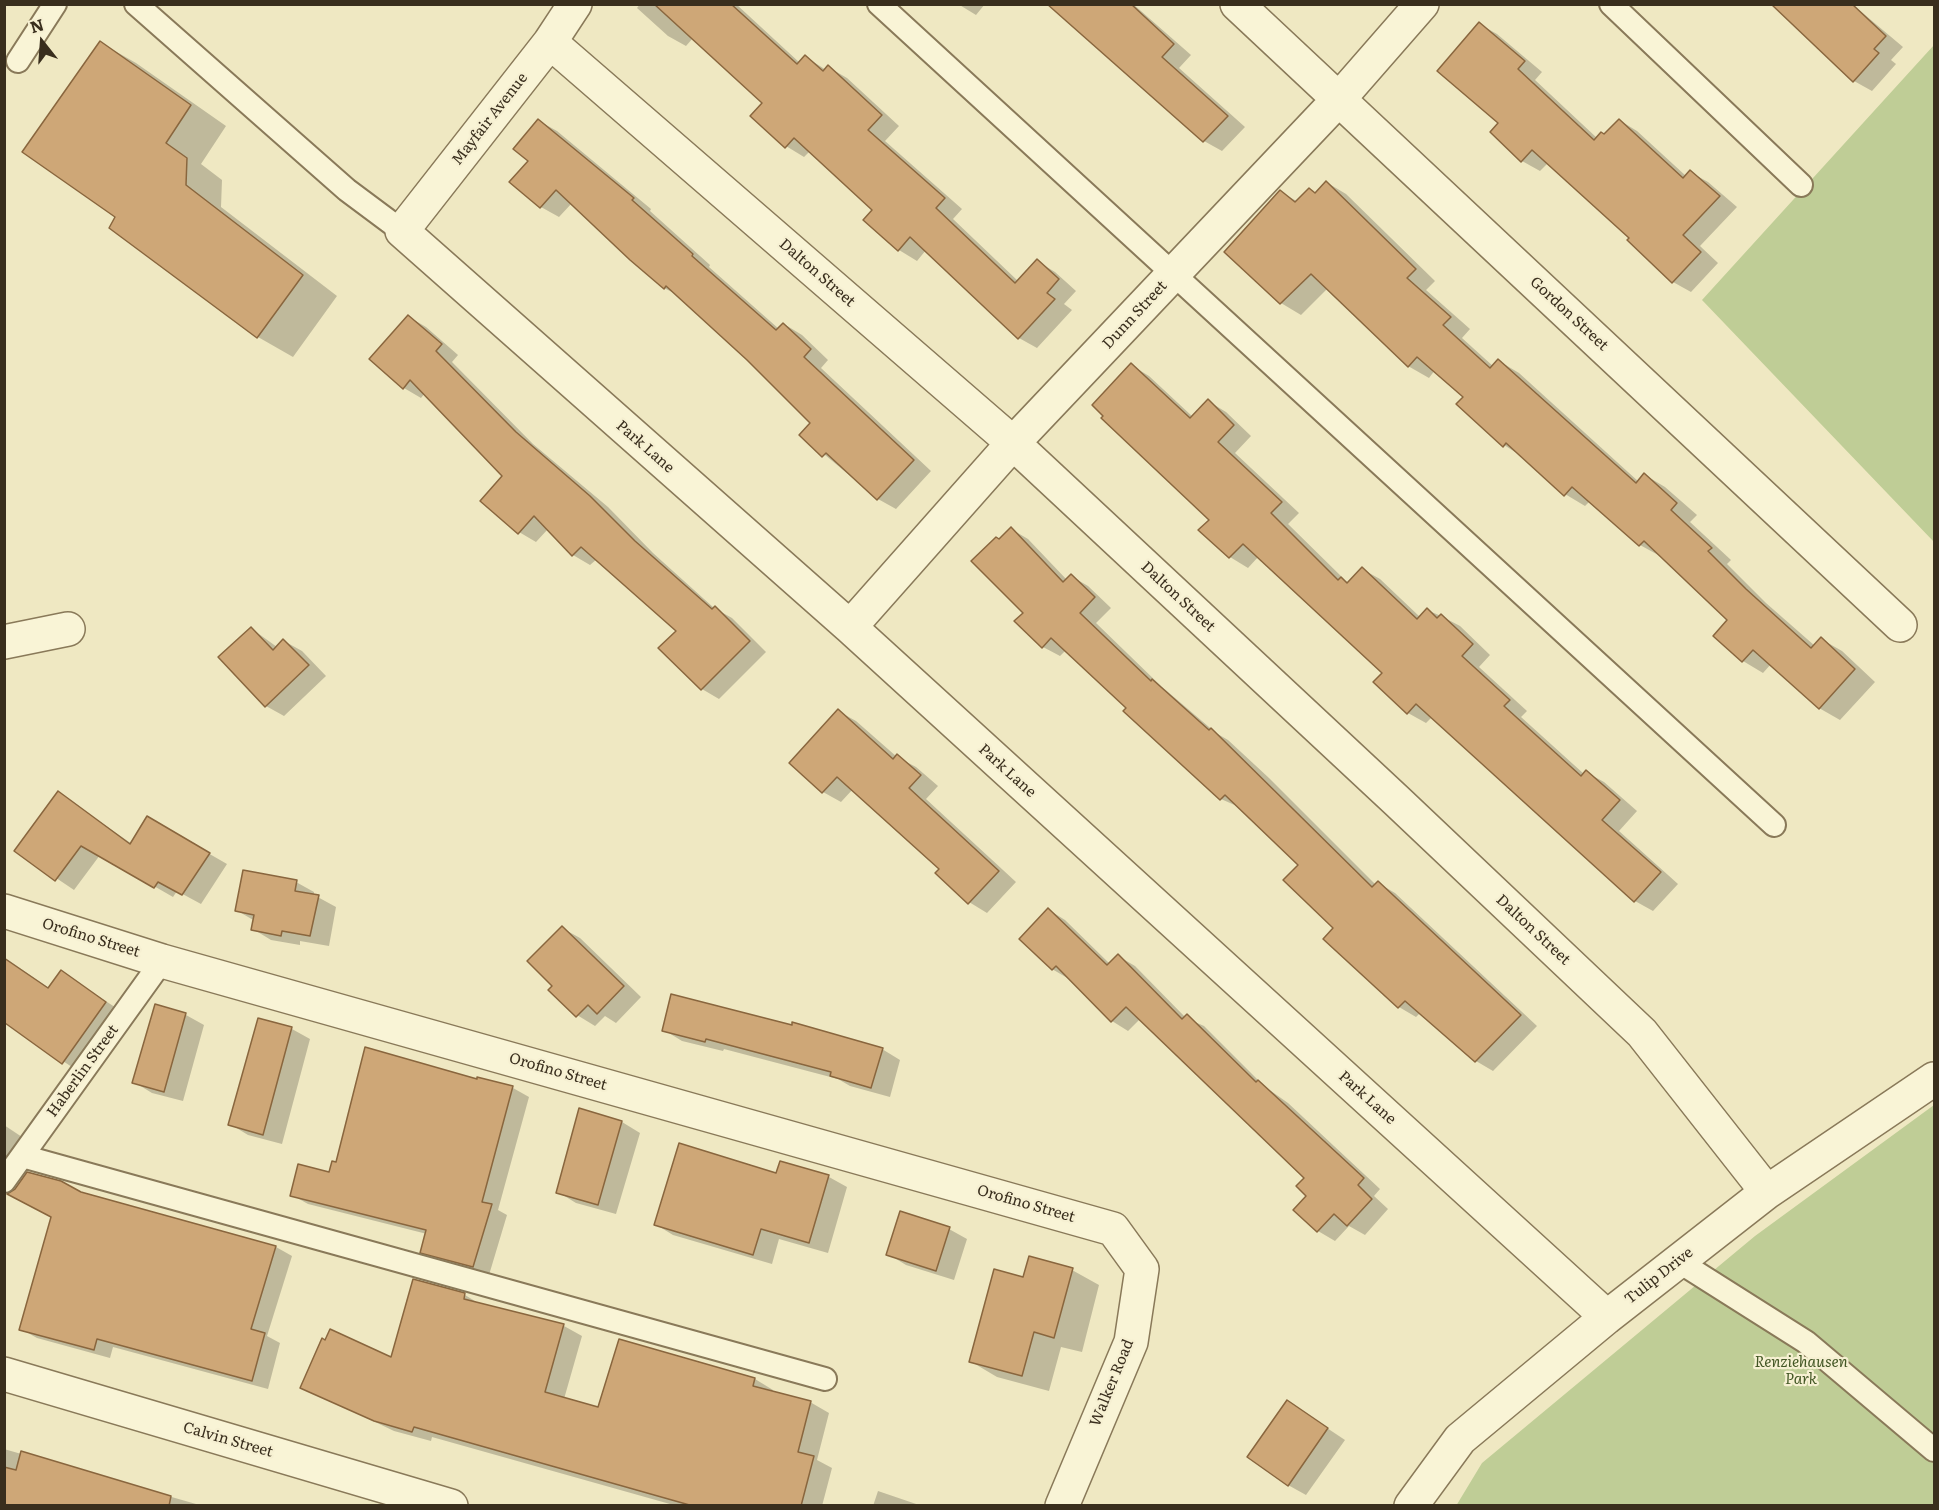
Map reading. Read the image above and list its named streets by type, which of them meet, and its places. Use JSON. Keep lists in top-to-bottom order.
{
  "streets": {
    "street": [
      "Mayfair Avenue",
      "Dalton Street",
      "Gordon Street",
      "Dunn Street",
      "Park Lane",
      "Orofino Street",
      "Tulip Drive",
      "Walker Road",
      "Calvin Street"
    ],
    "lane": ["Haberlin Street"]
  },
  "crossings": [
    ["Mayfair Avenue", "Dalton Street"],
    ["Mayfair Avenue", "Park Lane"],
    ["Dalton Street", "Dunn Street"],
    ["Dalton Street", "Tulip Drive"],
    ["Gordon Street", "Dunn Street"],
    ["Dunn Street", "Park Lane"],
    ["Park Lane", "Tulip Drive"],
    ["Orofino Street", "Haberlin Street"],
    ["Orofino Street", "Walker Road"]
  ],
  "parks": ["Renziehausen Park"],
  "north": "top"
}
